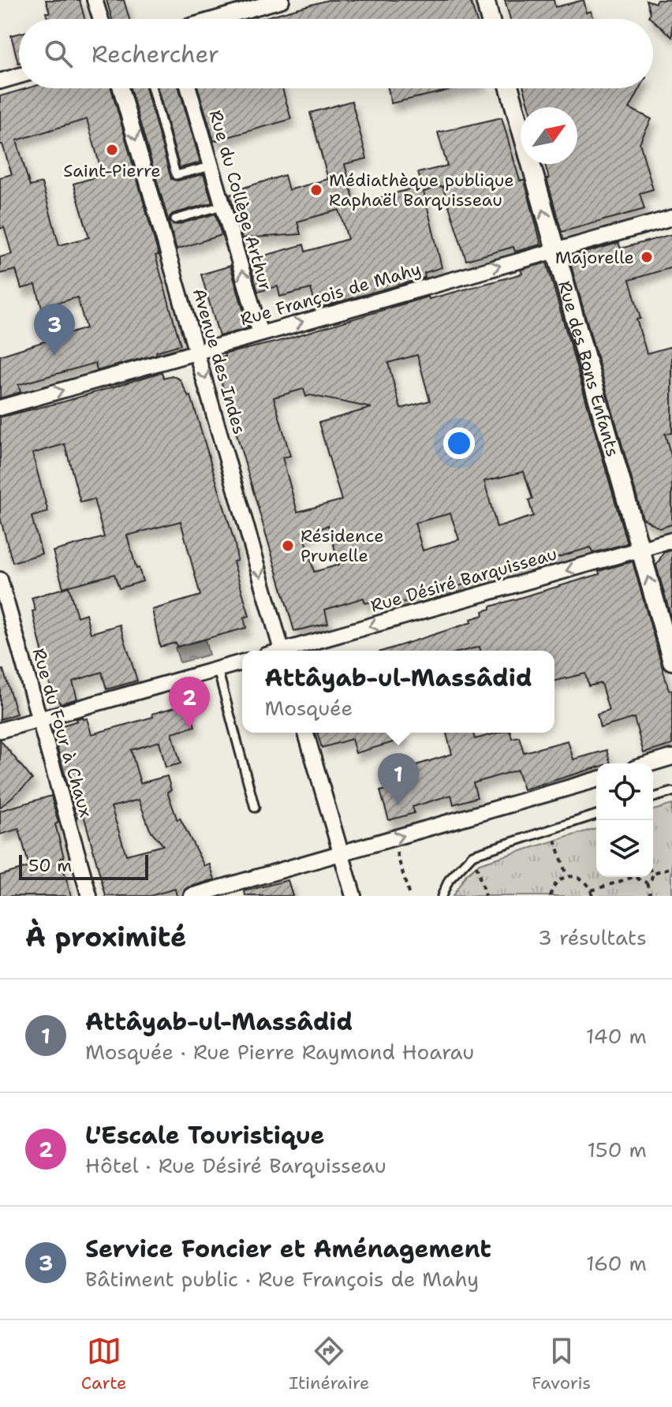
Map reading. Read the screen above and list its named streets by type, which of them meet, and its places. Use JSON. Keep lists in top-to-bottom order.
{
  "streets": {
    "street": [
      "Rue du Collège Arthur",
      "Rue François de Mahy",
      "Avenue des Indes",
      "Rue des Bons Enfants",
      "Rue Désiré Barquisseau",
      "Rue du Four à Chaux"
    ]
  },
  "crossings": [
    ["Rue du Collège Arthur", "Rue François de Mahy"],
    ["Rue François de Mahy", "Avenue des Indes"],
    ["Rue François de Mahy", "Rue des Bons Enfants"],
    ["Rue des Bons Enfants", "Rue Désiré Barquisseau"]
  ],
  "one_way": [
    "Rue du Collège Arthur",
    "Rue François de Mahy",
    "Avenue des Indes",
    "Rue des Bons Enfants",
    "Rue Désiré Barquisseau"
  ],
  "places": [
    "Saint-Pierre",
    "Médiathèque publique Raphaël Barquisseau",
    "Majorelle",
    "Résidence Prunelle"
  ],
  "scale_bar": "50 m",
  "north": "top right",
  "page": {
    "search": "Rechercher",
    "pins": ["3", "2", "1"],
    "popup": ["Attâyab-ul-Massâdid", "Mosquée"],
    "scale": "50 m",
    "heading": ["À proximité", "3 résultats"],
    "list": [
      {
        "mark": "1",
        "name": "Attâyab-ul-Massâdid",
        "note": "Mosquée · Rue Pierre Raymond Hoarau",
        "value": "140 m"
      },
      {
        "mark": "2",
        "name": "L'Escale Touristique",
        "note": "Hôtel · Rue Désiré Barquisseau",
        "value": "150 m"
      },
      {
        "mark": "3",
        "name": "Service Foncier et Aménagement",
        "note": "Bâtiment public · Rue François de Mahy",
        "value": "160 m"
      }
    ],
    "nav": ["Carte", "Itinéraire", "Favoris"]
  }
}
